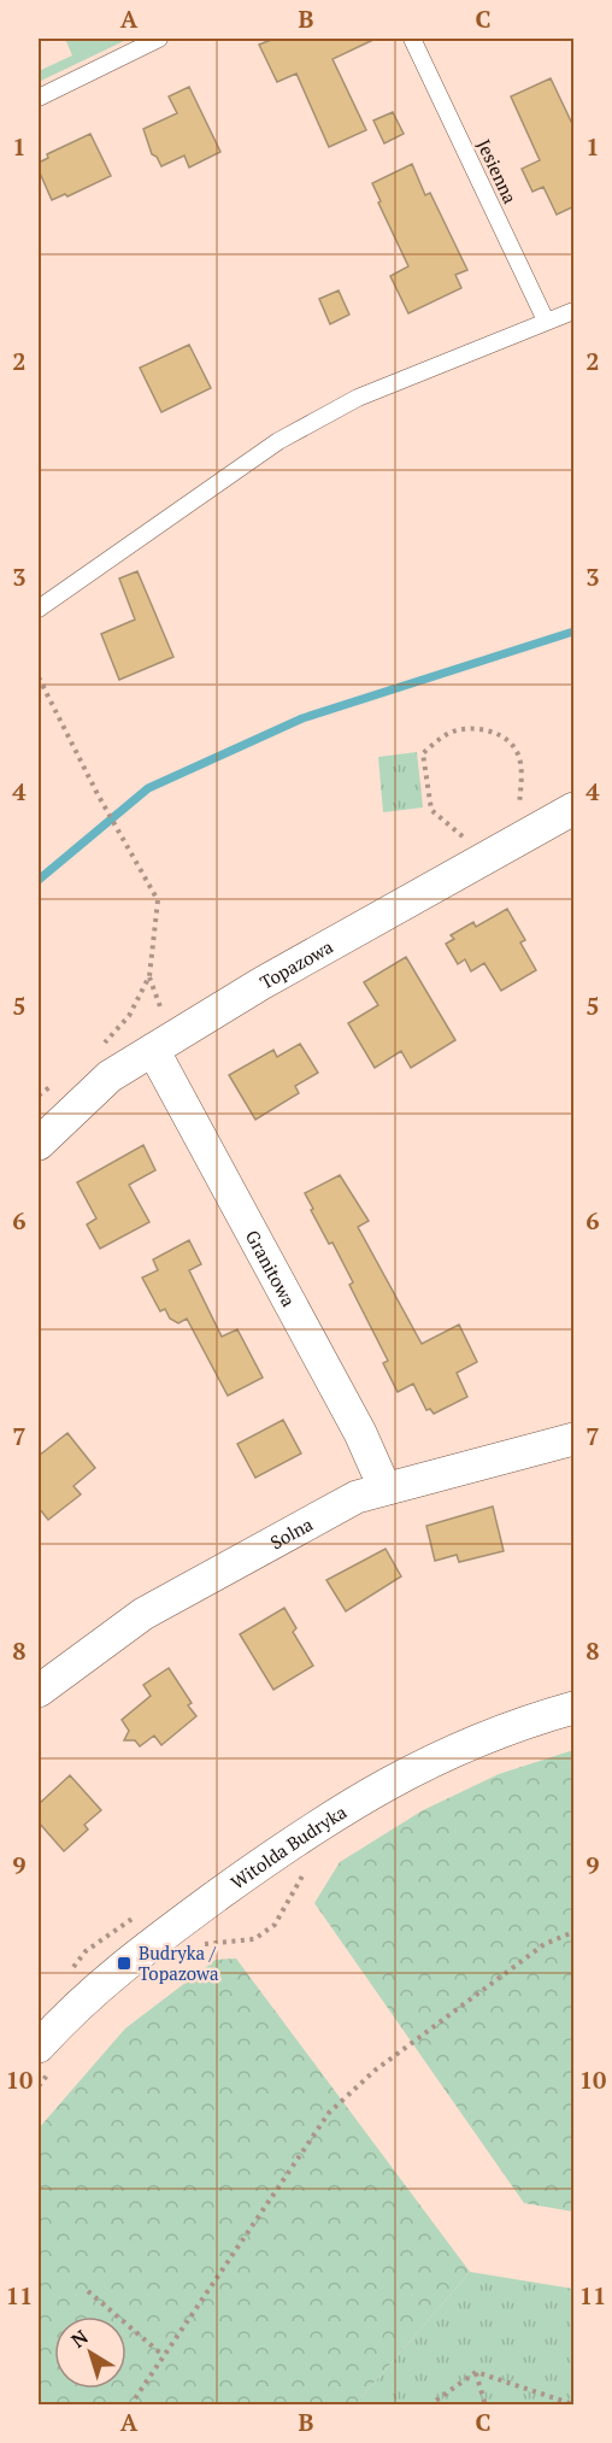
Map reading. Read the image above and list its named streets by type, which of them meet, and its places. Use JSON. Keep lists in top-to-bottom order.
{
  "streets": {
    "street": [
      "Topazowa",
      "Granitowa",
      "Solna",
      "Witolda Budryka"
    ],
    "lane": ["Jesienna"]
  },
  "crossings": [
    ["Topazowa", "Granitowa"],
    ["Granitowa", "Solna"]
  ],
  "places": {
    "transit": ["Budryka / Topazowa"]
  },
  "north": "top left",
  "grid": {
    "columns": ["A", "B", "C"],
    "rows": [
      "1",
      "2",
      "3",
      "4",
      "5",
      "6",
      "7",
      "8",
      "9",
      "10",
      "11"
    ]
  }
}
